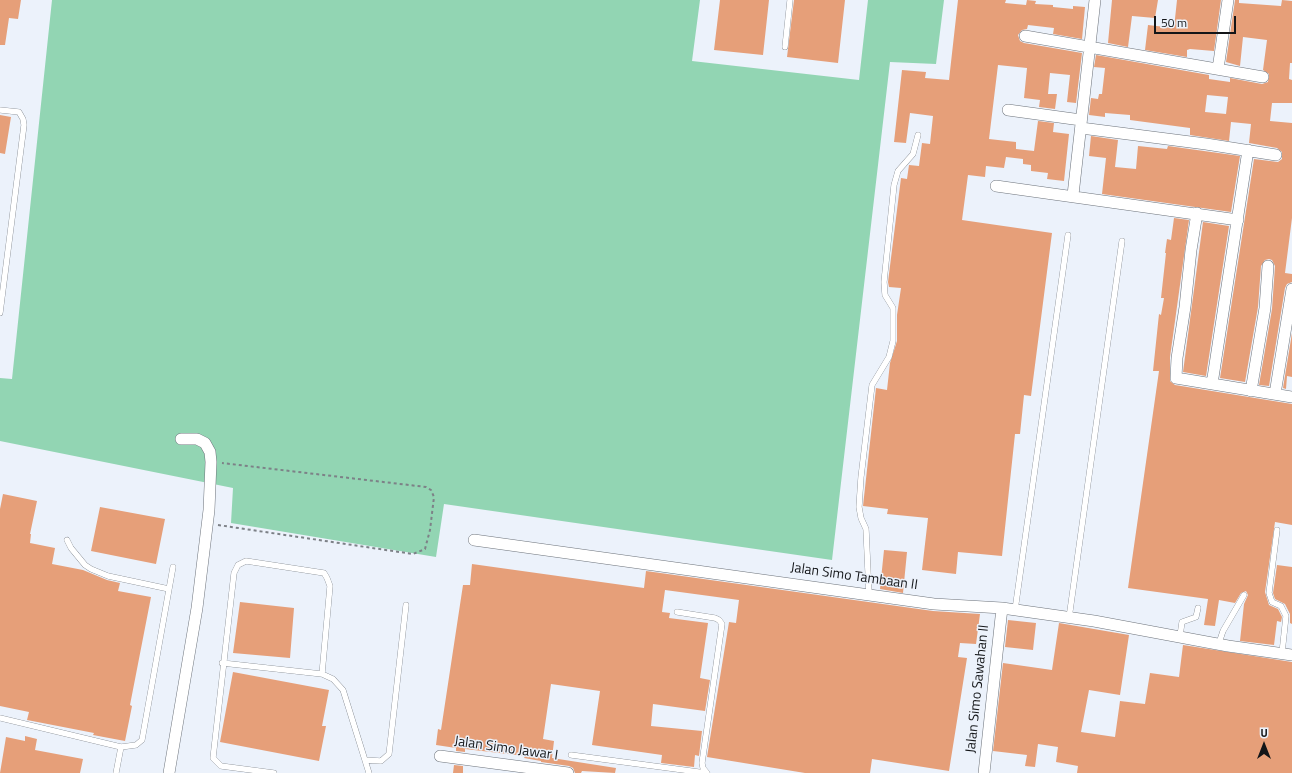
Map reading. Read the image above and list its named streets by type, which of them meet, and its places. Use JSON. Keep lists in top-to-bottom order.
{
  "streets": {
    "street": ["Jalan Simo Tambaan II", "Jalan Simo Sawahan II", "Jalan Simo Jawar I"]
  },
  "crossings": [
    ["Jalan Simo Tambaan II", "Jalan Simo Sawahan II"]
  ],
  "scale_bar": "50 m",
  "north": "top"
}
